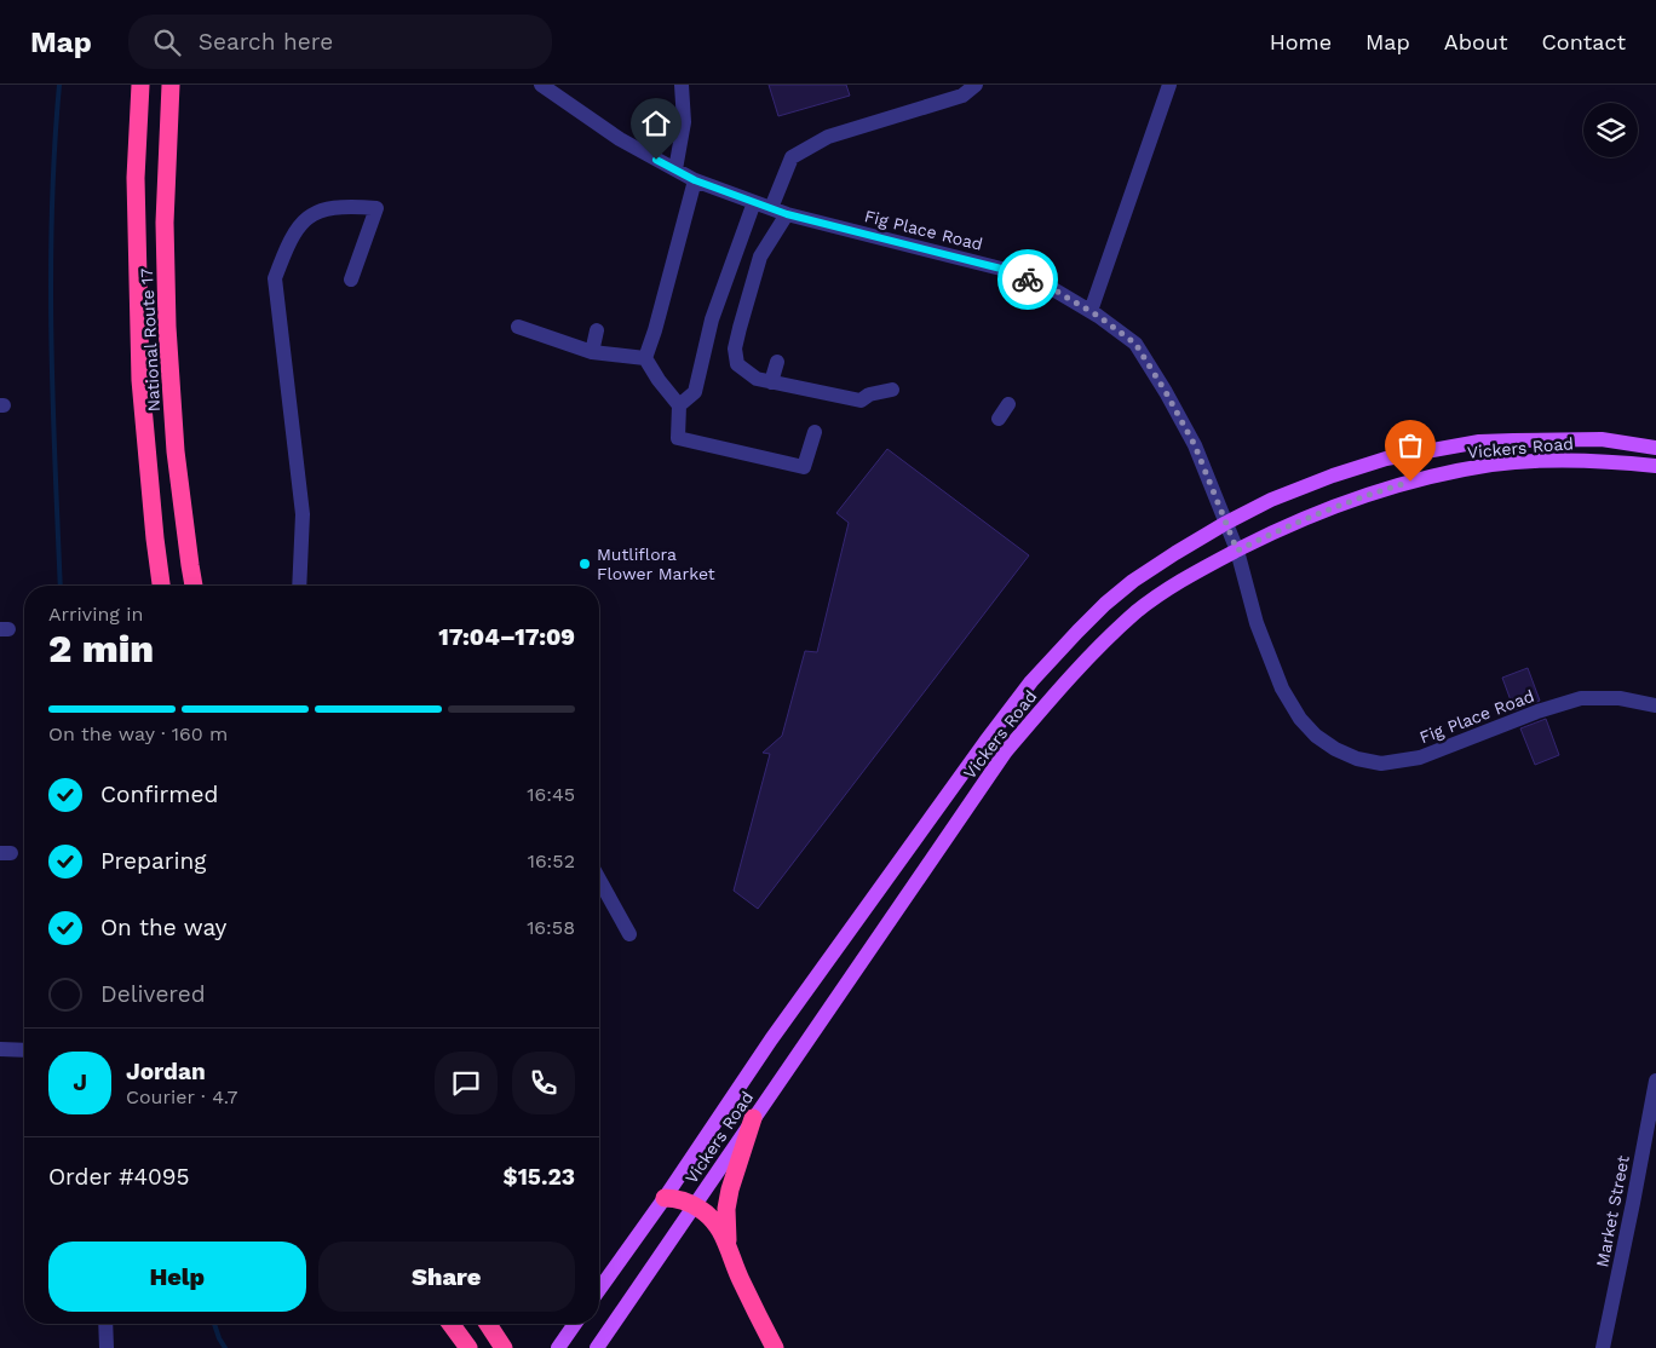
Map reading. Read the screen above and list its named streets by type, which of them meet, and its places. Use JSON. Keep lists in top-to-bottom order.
{
  "streets": {
    "highway": ["National Route 17"],
    "main road": ["Vickers Road"],
    "street": ["Fig Place Road", "Market Street"]
  },
  "crossings": [
    ["Fig Place Road", "Vickers Road"]
  ],
  "places": ["Mutliflora Flower Market"],
  "page": {
    "header": "Map",
    "search": "Search here",
    "nav": [
      "Home",
      "Map",
      "About",
      "Contact"
    ],
    "heading": ["2 min", "Arriving in", "17:04–17:09"],
    "panel": [
      "Jordan",
      "Courier · 4.7",
      "Order #4095",
      "$15.23"
    ],
    "bar": "On the way · 160 m",
    "list": [
      ["Confirmed", "16:45"],
      ["Preparing", "16:52"],
      ["On the way", "16:58"],
      "Delivered"
    ],
    "round": "J",
    "buttons": ["Help", "Share"]
  }
}
